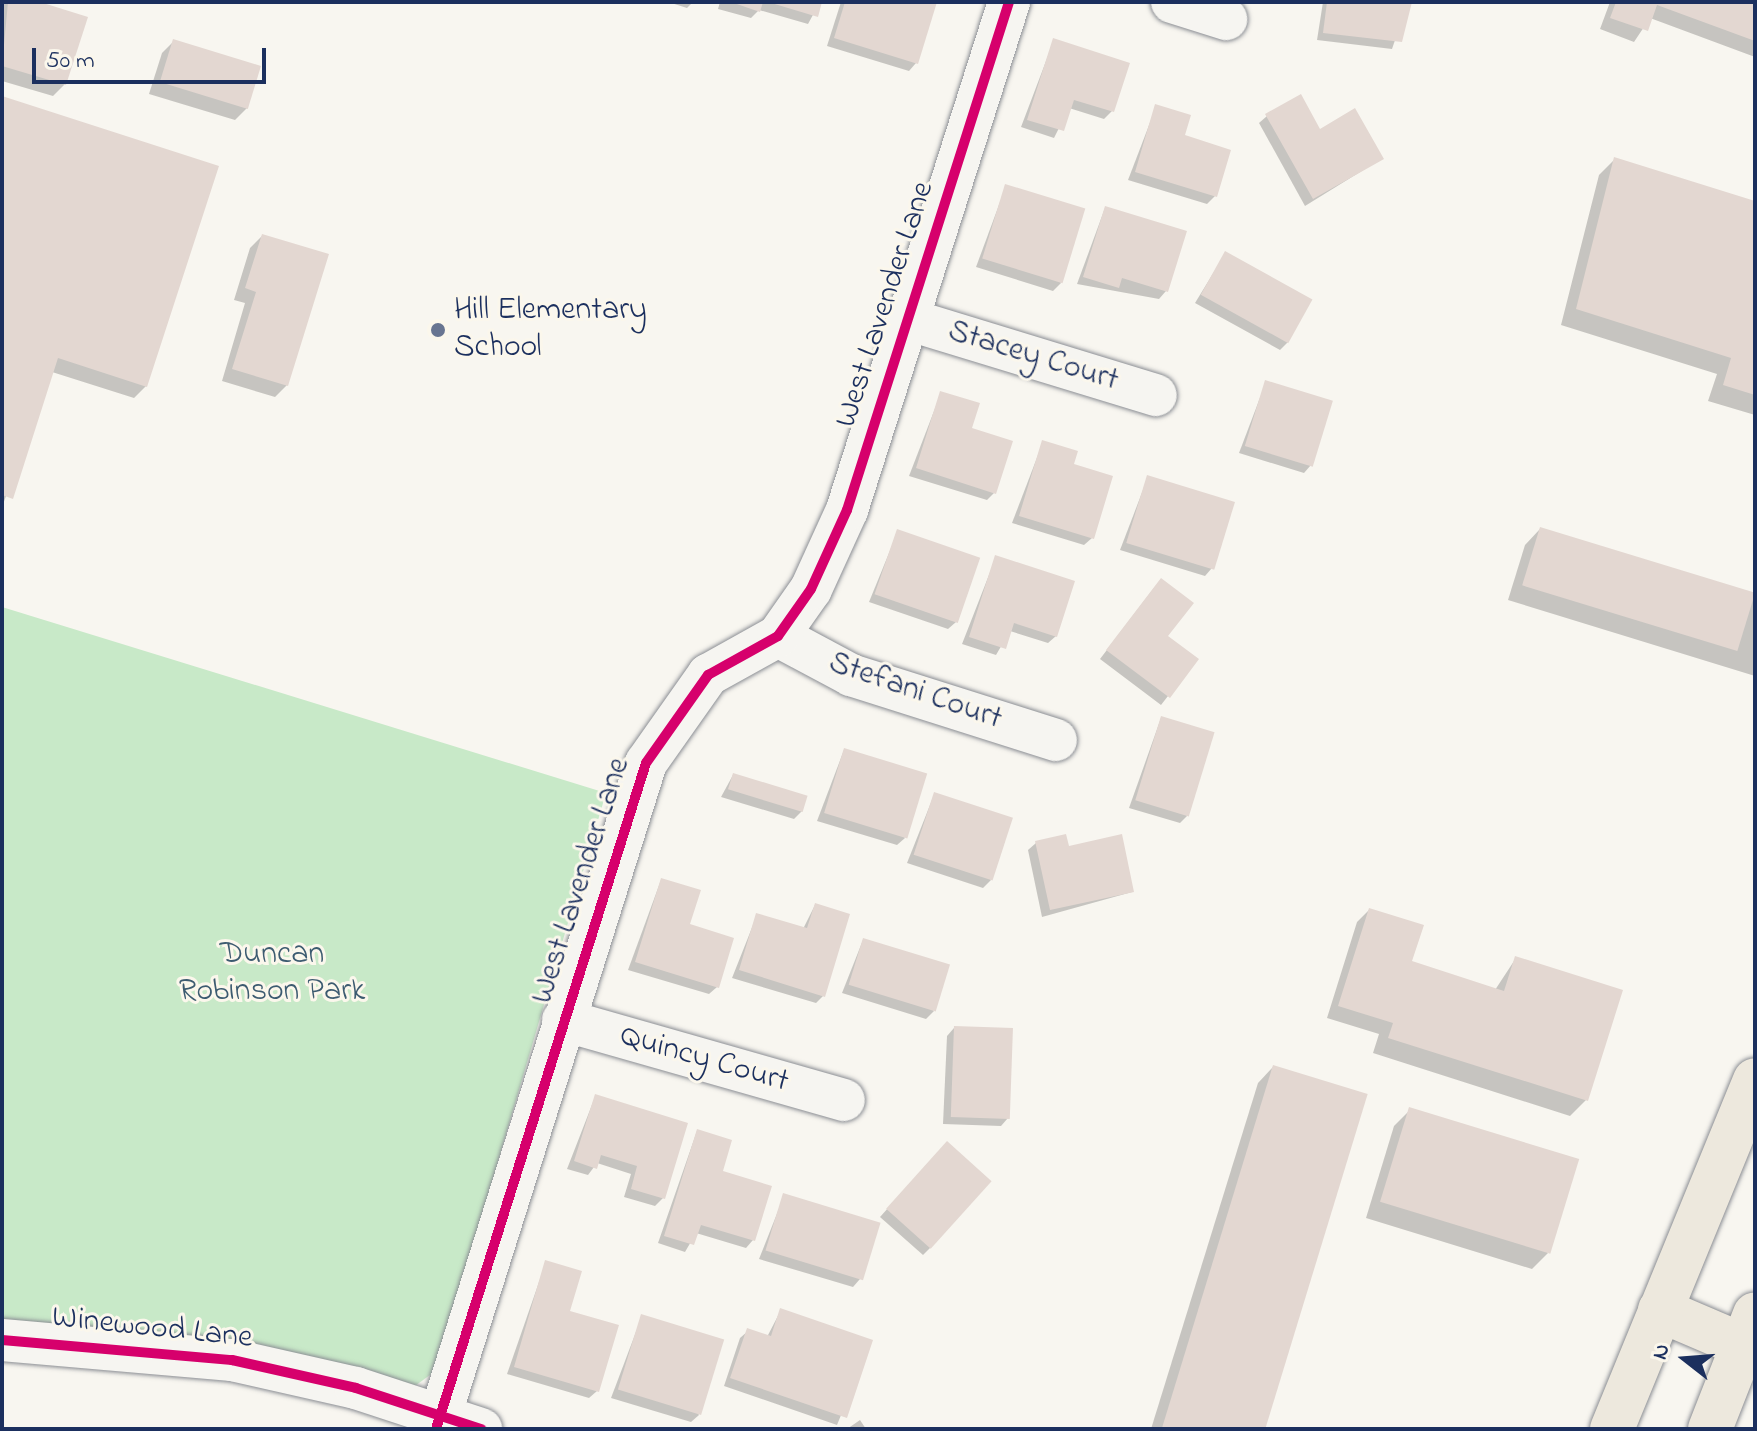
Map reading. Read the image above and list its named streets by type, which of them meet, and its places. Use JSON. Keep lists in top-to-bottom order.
{
  "streets": {
    "street": [
      "West Lavender Lane",
      "Stacey Court",
      "Stefani Court",
      "Quincy Court",
      "Winewood Lane"
    ]
  },
  "crossings": [
    ["West Lavender Lane", "Stacey Court"],
    ["West Lavender Lane", "Stefani Court"],
    ["West Lavender Lane", "Quincy Court"],
    ["West Lavender Lane", "Winewood Lane"]
  ],
  "parks": ["Duncan Robinson Park"],
  "places": ["Hill Elementary School"],
  "scale_bar": "50 m",
  "north": "left"
}
